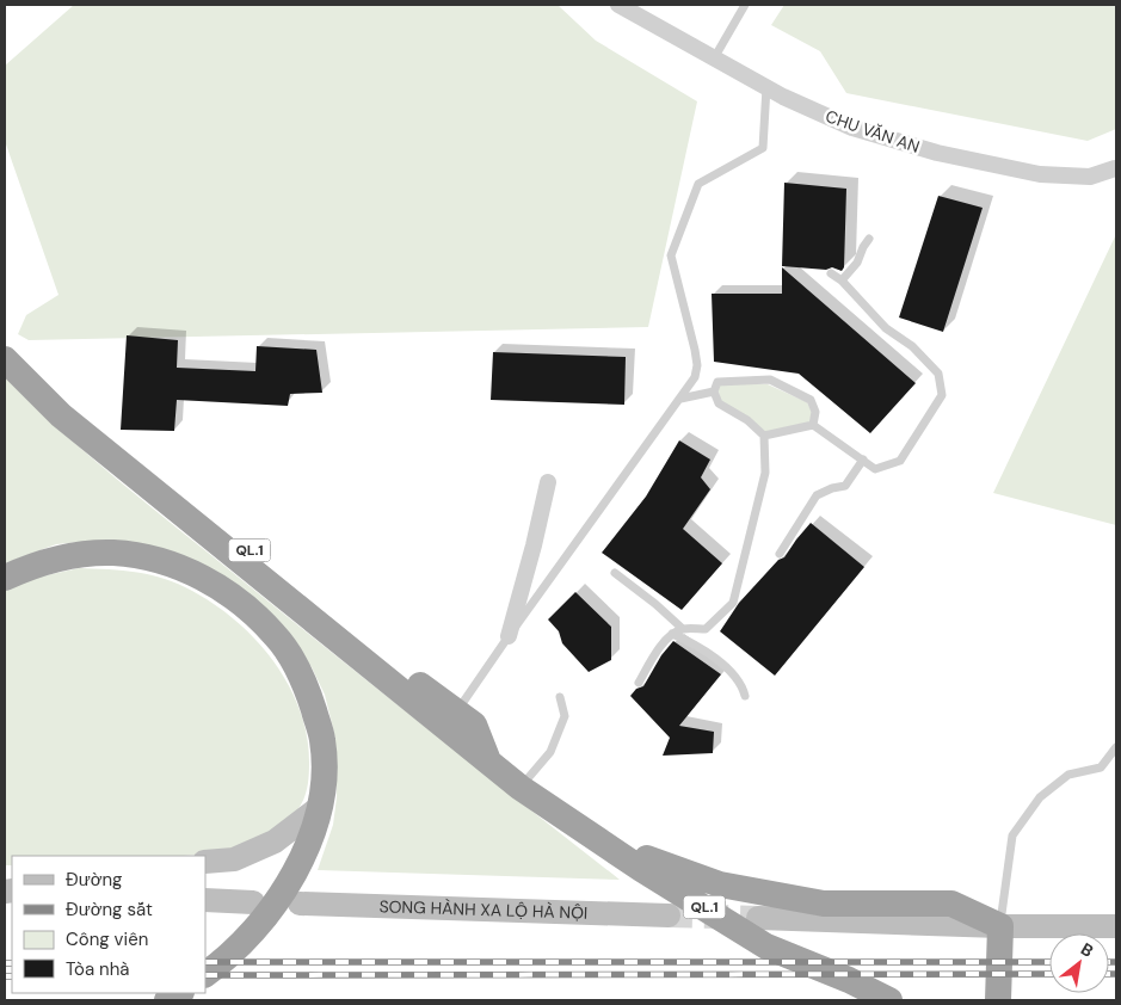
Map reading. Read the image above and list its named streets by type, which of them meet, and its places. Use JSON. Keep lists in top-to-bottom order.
{
  "streets": {
    "highway": ["QL.1"],
    "main road": ["SONG HÀNH XA LỘ HÀ NỘI"],
    "street": ["CHU VĂN AN"]
  },
  "legend": [
    "Đường",
    "Đường sắt",
    "Công viên",
    "Tòa nhà"
  ],
  "north": "top right"
}
